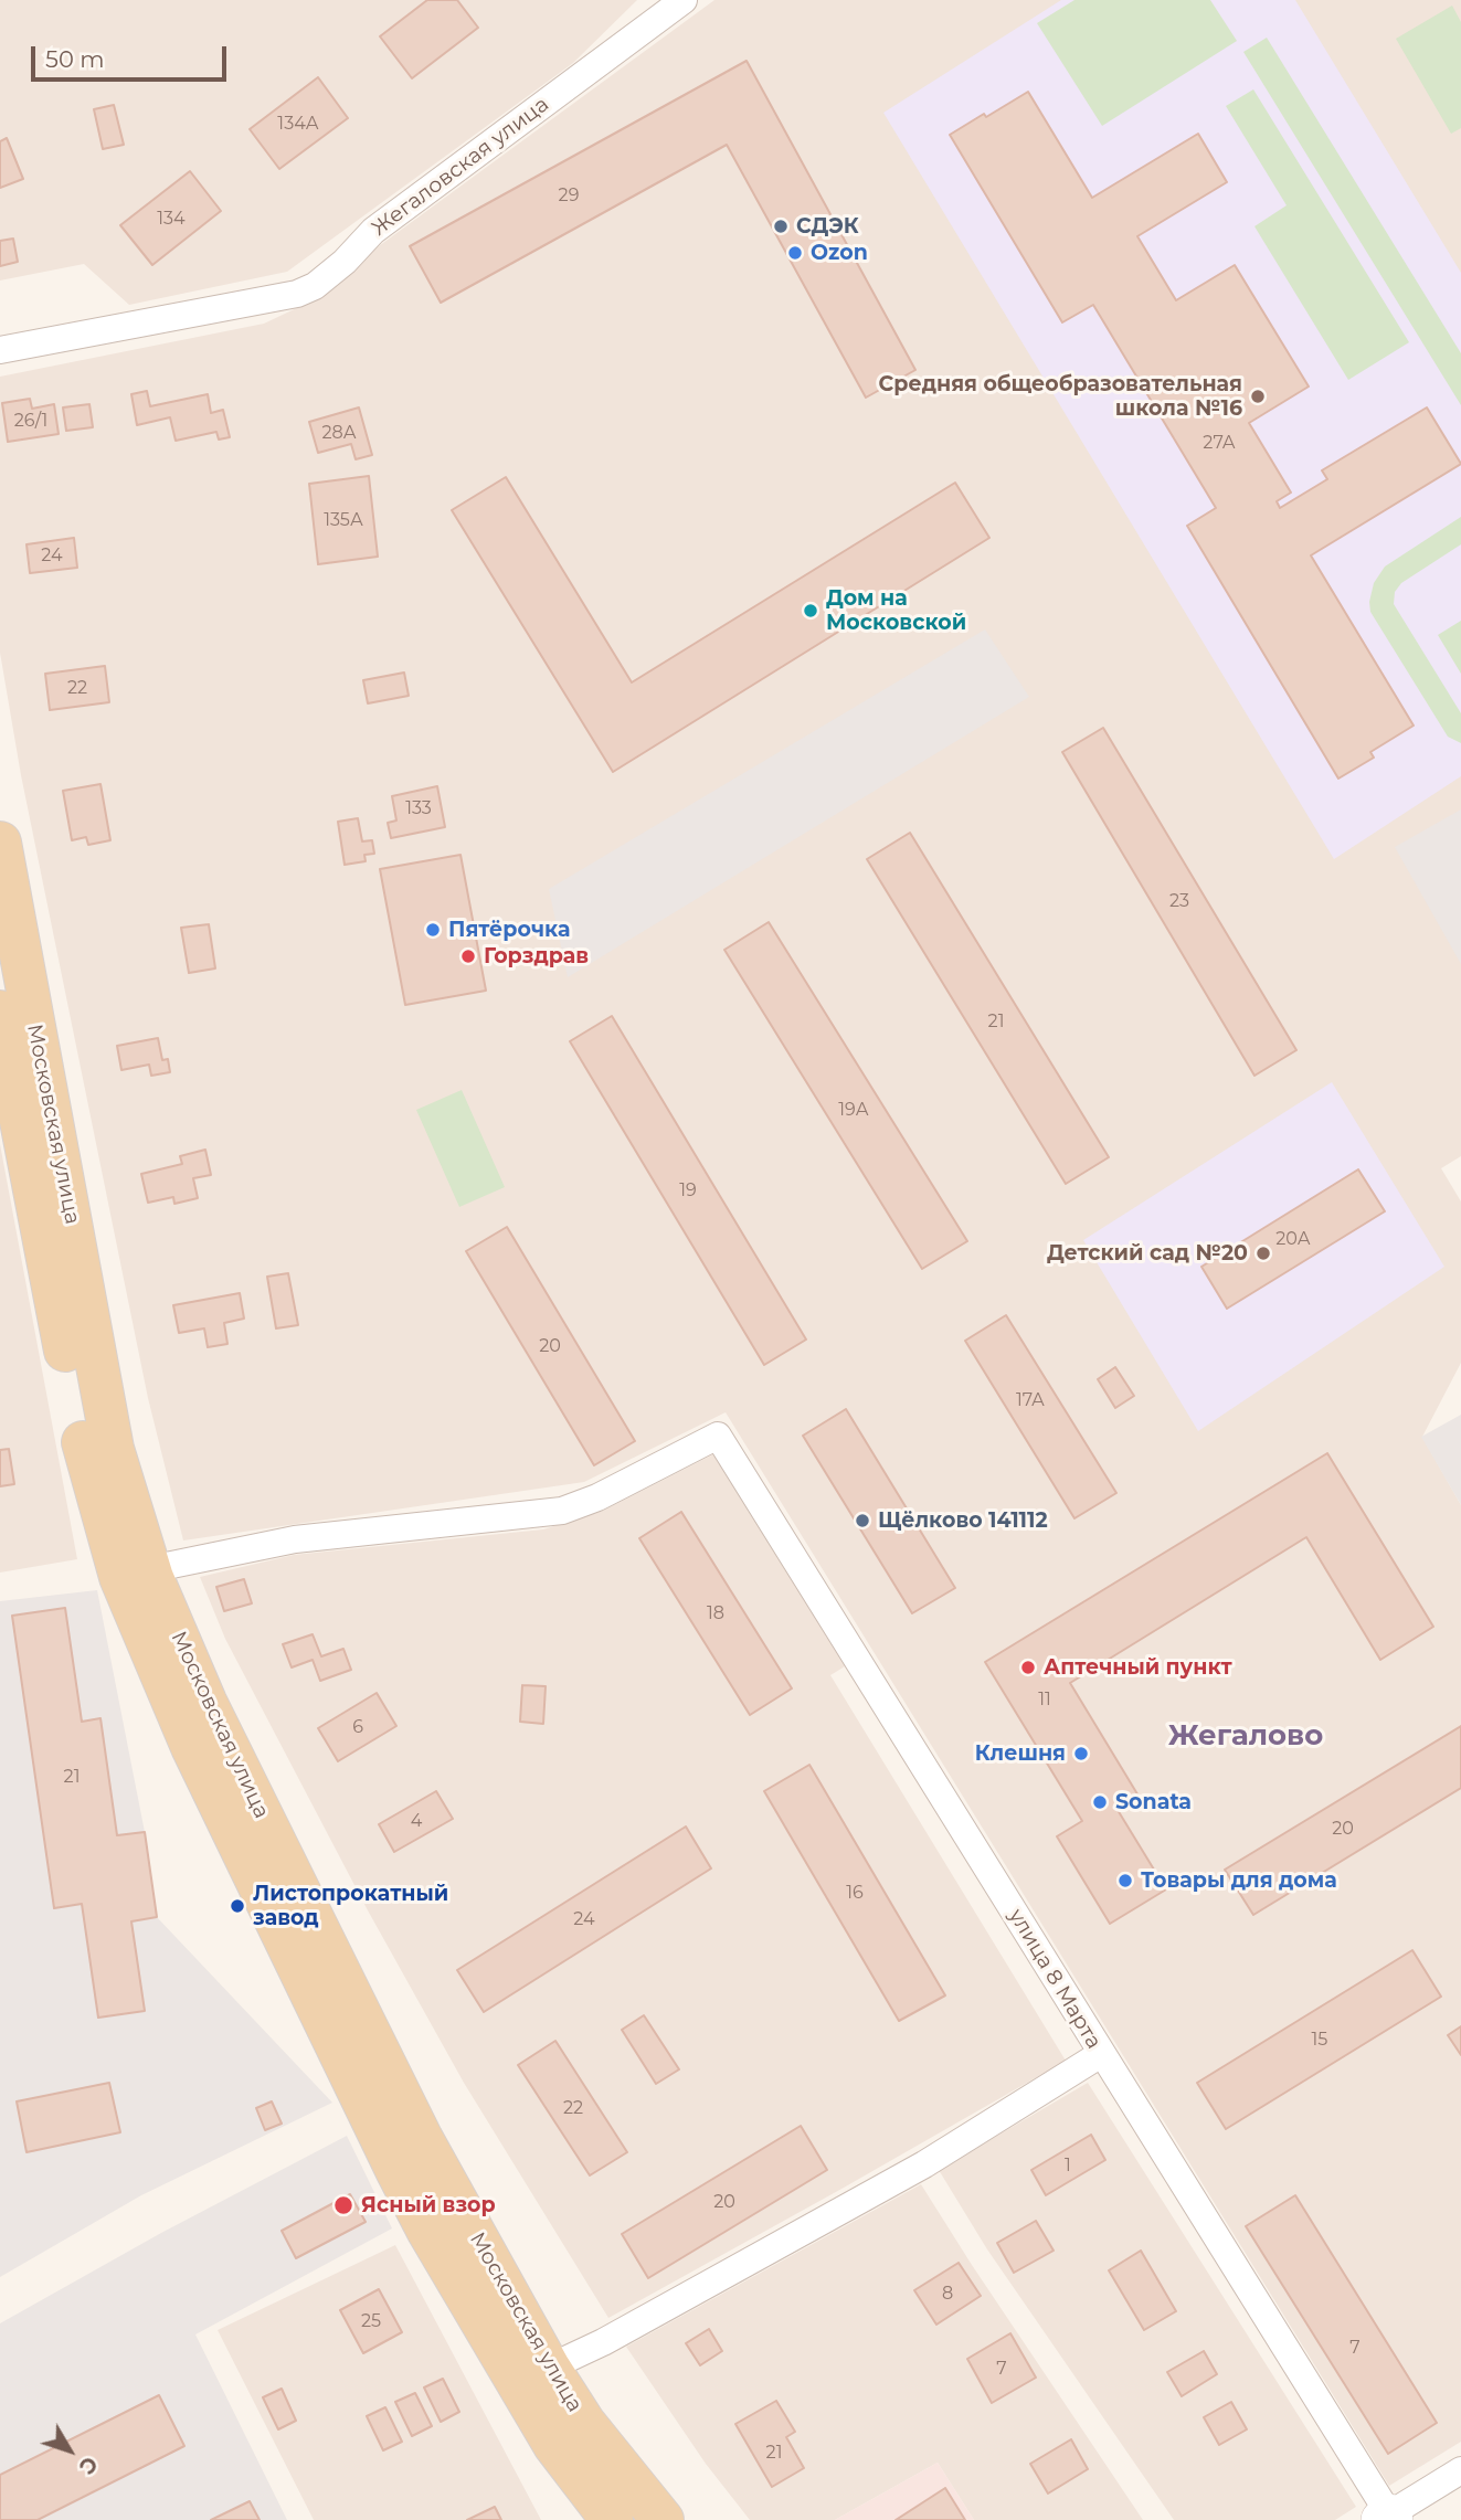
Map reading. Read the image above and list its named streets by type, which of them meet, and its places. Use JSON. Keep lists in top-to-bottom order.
{
  "streets": {
    "main road": ["Московская улица"],
    "street": ["Жегаловская улица", "улица 8 Марта"]
  },
  "crossings": [
    ["Московская улица", "улица 8 Марта"]
  ],
  "districts": ["Жегалово"],
  "places": [
    "СДЭК",
    "Ozon",
    "Средняя общеобразовательная школа №16",
    "Дом на Московской",
    "Пятёрочка",
    "Горздрав",
    "Детский сад №20",
    "Щёлково 141112",
    "Аптечный пункт",
    "Клешня",
    "Sonata",
    "Товары для дома",
    "Листопрокатный завод",
    "Ясный взор"
  ],
  "house_numbers": [
    "134А",
    "29",
    "134",
    "26/1",
    "28А",
    "27А",
    "135А",
    "24",
    "22",
    "133",
    "23",
    "21",
    "19А",
    "19",
    "20А",
    "20",
    "17А",
    "18",
    "11",
    "6",
    "21",
    "4",
    "20",
    "16",
    "24",
    "15",
    "22",
    "1",
    "20",
    "8",
    "25",
    "7",
    "7",
    "21"
  ],
  "scale_bar": "50 m",
  "north": "bottom right"
}
